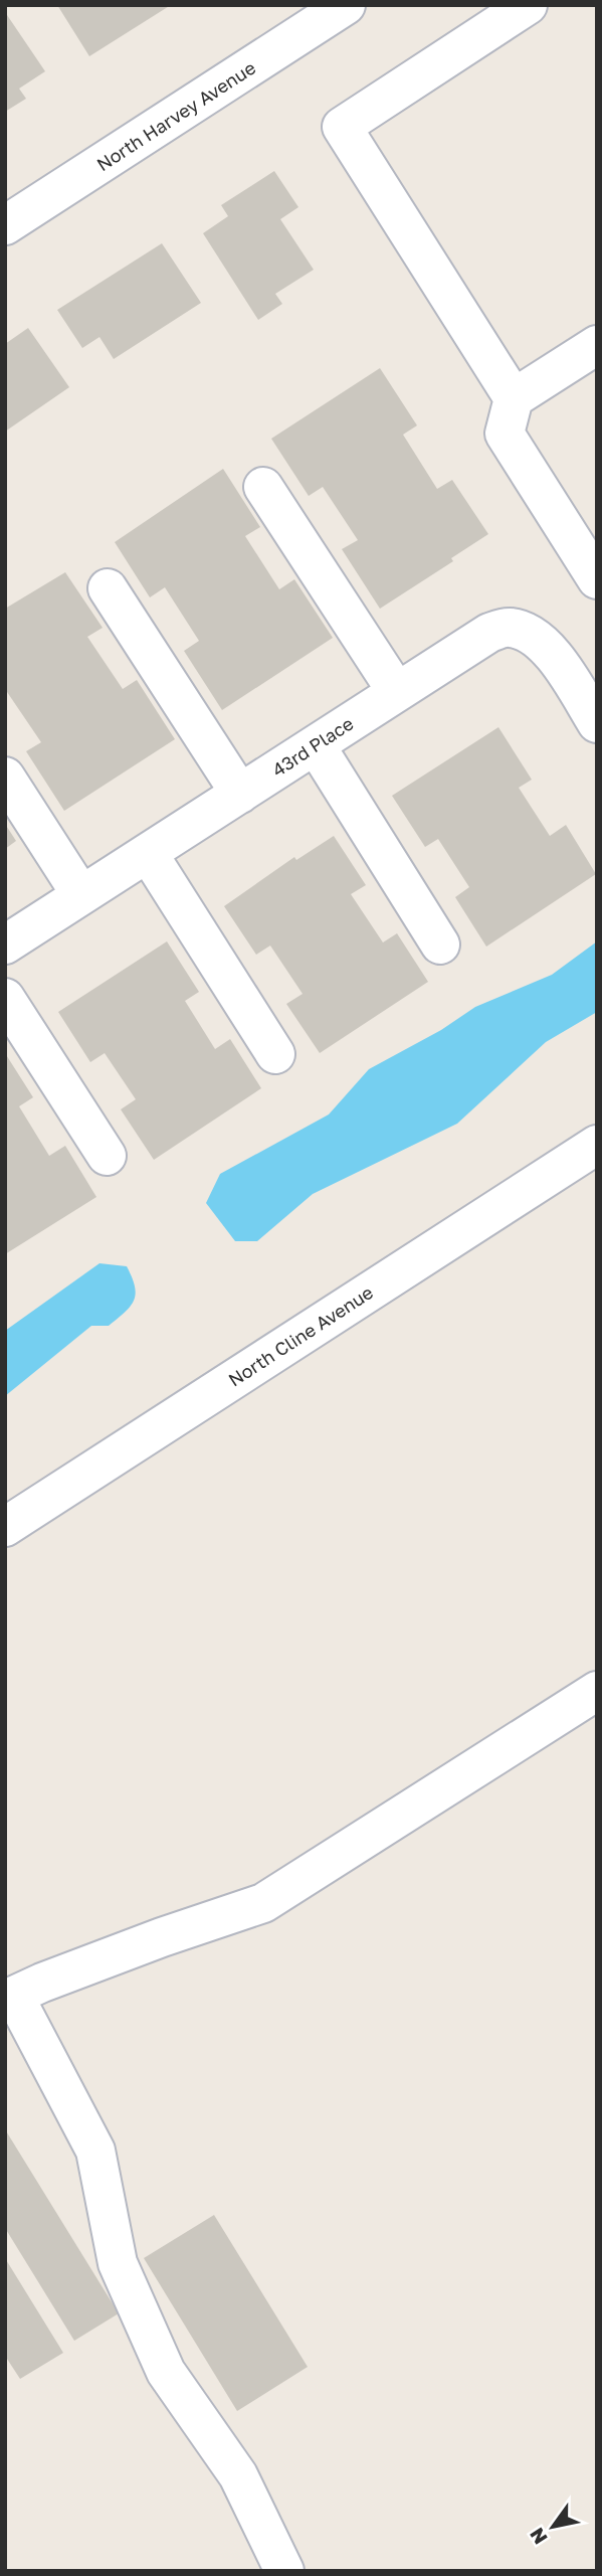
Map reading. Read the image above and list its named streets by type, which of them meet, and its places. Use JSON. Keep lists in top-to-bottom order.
{
  "streets": {
    "street": ["North Harvey Avenue", "43rd Place", "North Cline Avenue"]
  },
  "north": "bottom left"
}
